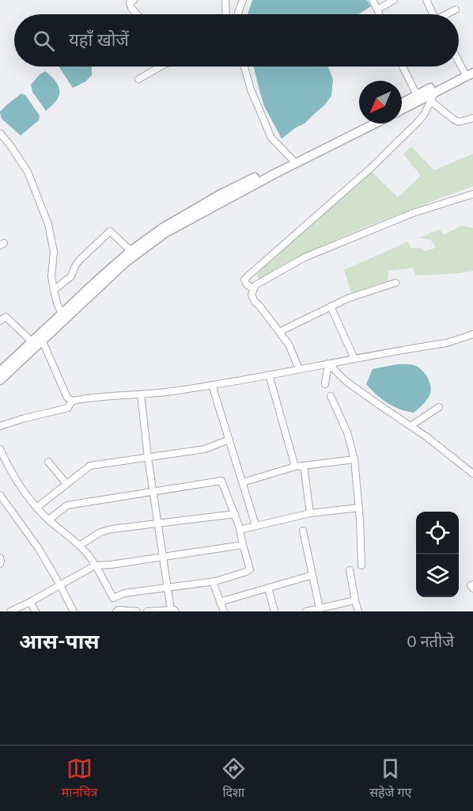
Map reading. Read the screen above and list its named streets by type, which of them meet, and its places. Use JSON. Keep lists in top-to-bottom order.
{
  "north": "bottom left",
  "page": {
    "search": "यहाँ खोजें",
    "heading": ["आस-पास", "0 नतीजे"],
    "nav": ["मानचित्र", "दिशा", "सहेजे गए"]
  }
}
